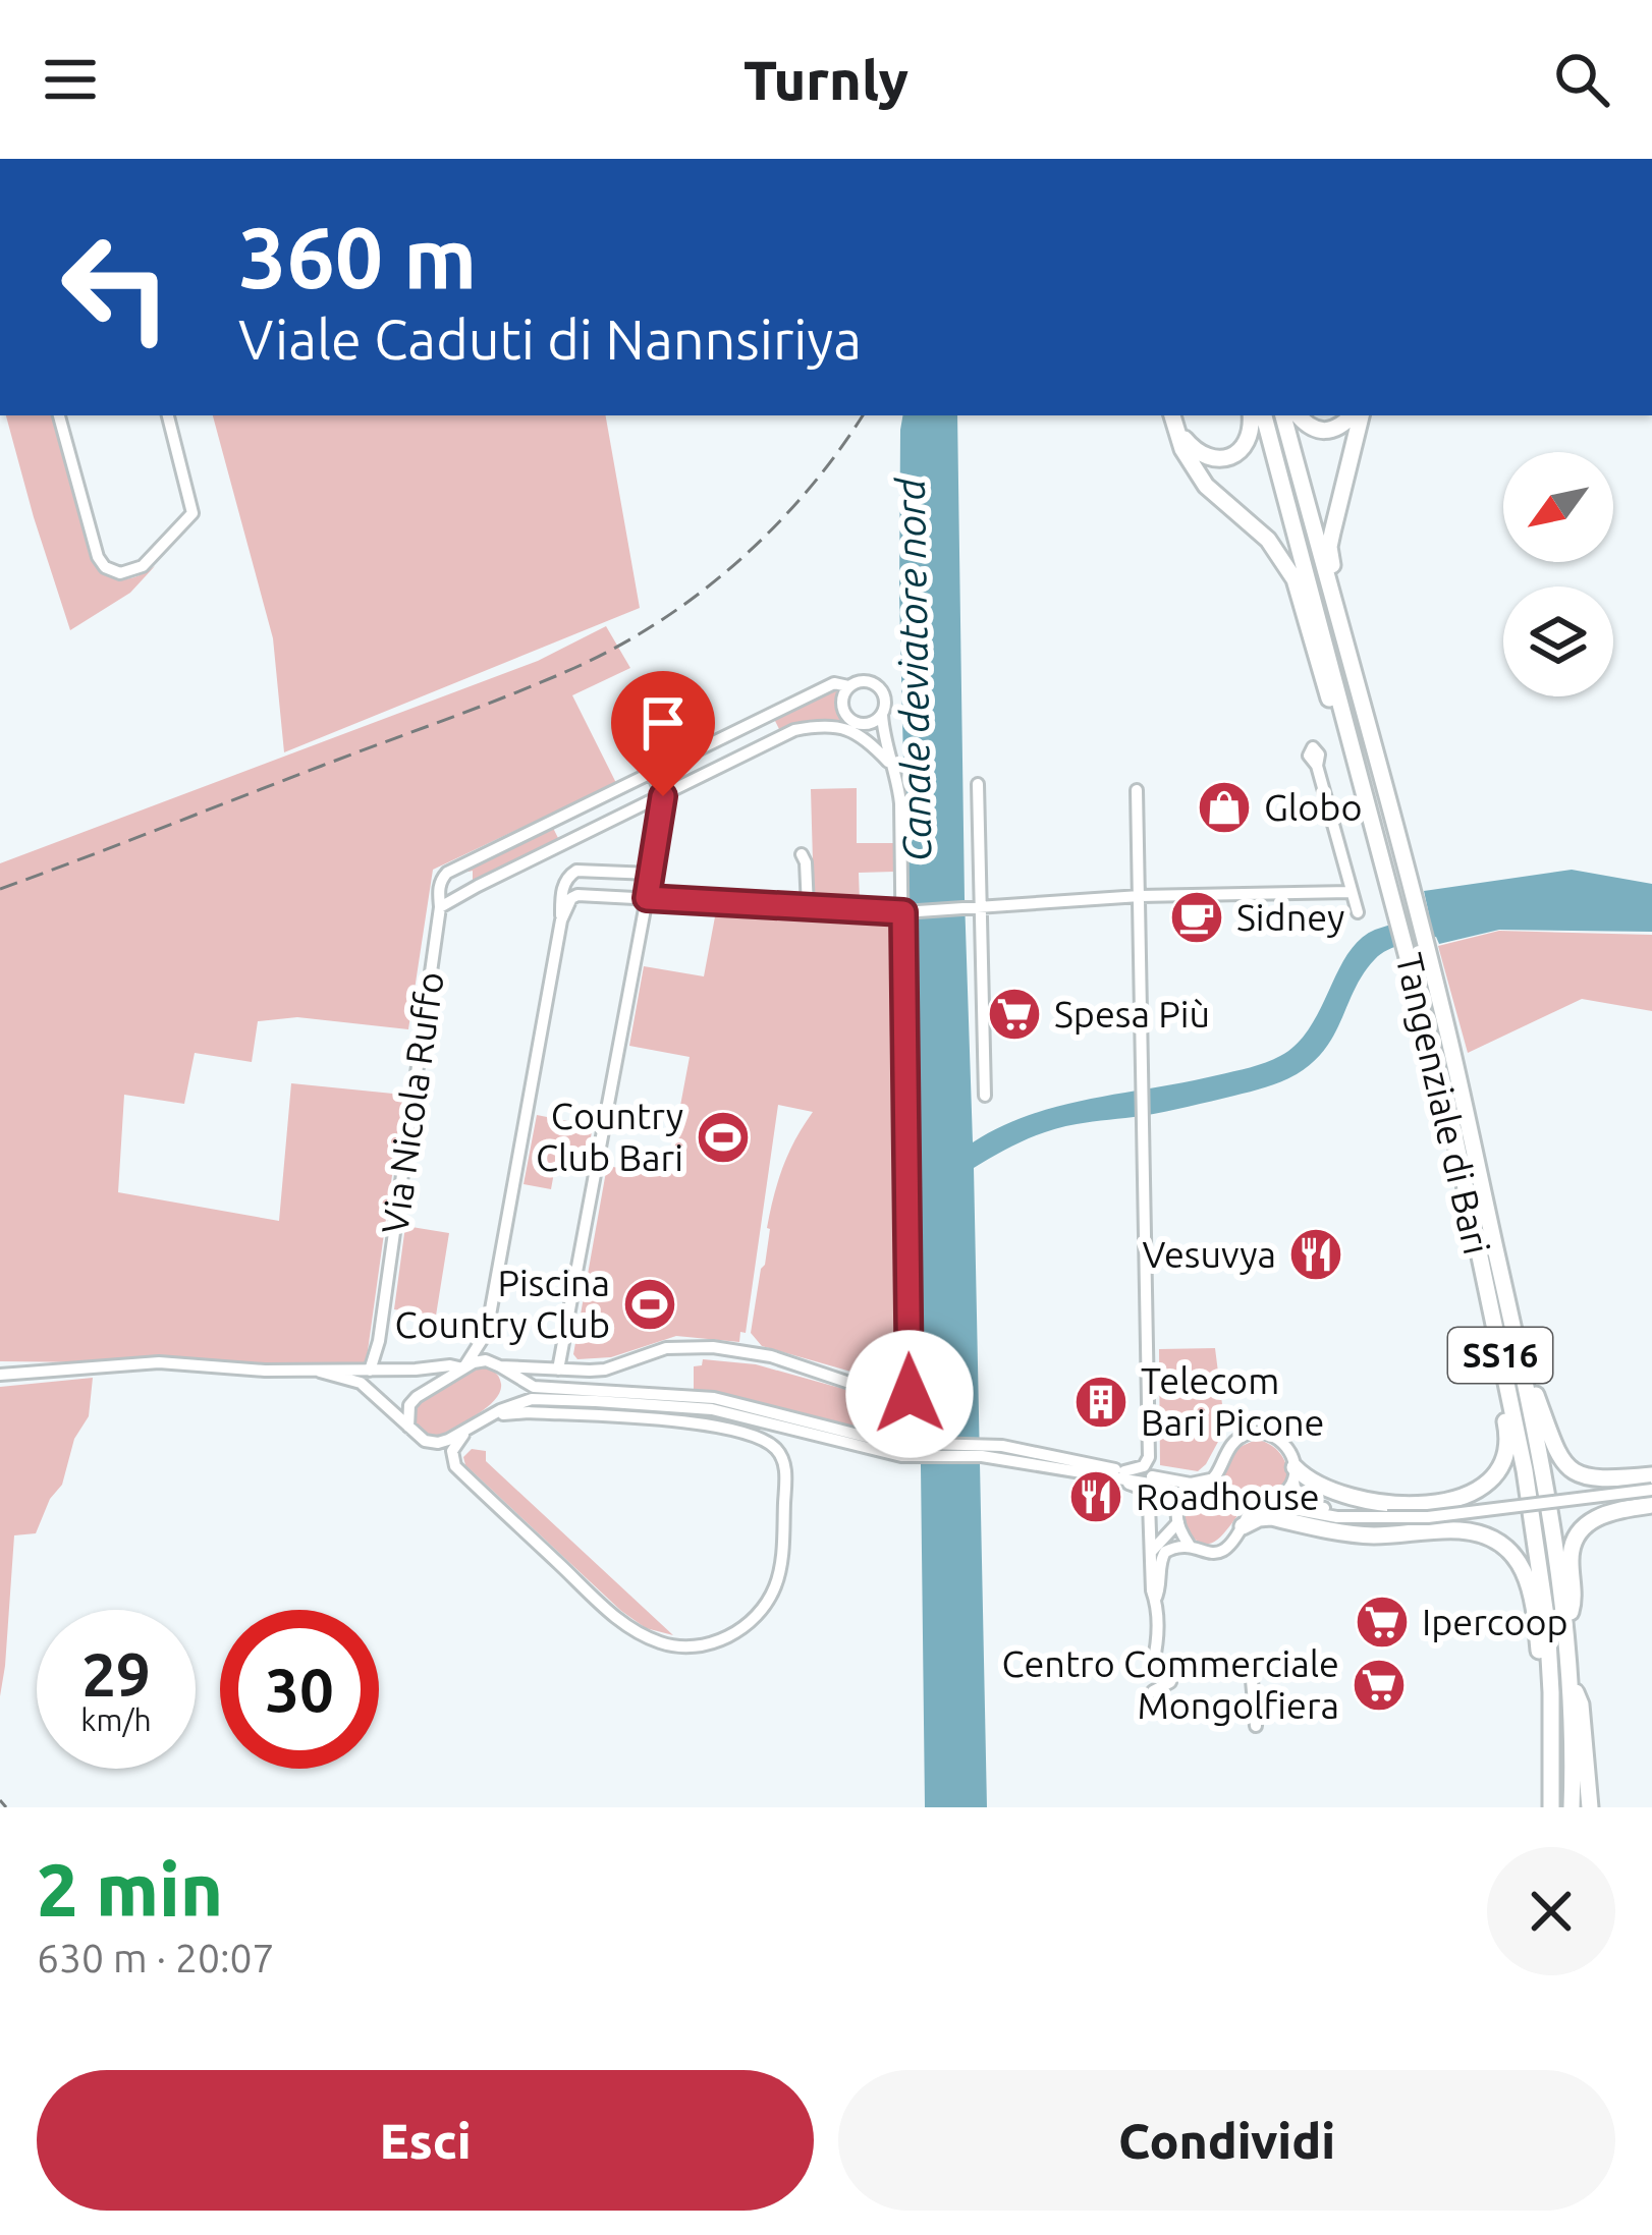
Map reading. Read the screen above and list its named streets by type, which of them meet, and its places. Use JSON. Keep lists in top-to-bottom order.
{
  "streets": {
    "highway": ["Tangenziale di Bari", "SS16"],
    "street": ["Via Nicola Ruffo"]
  },
  "water": ["Canale deviatore nord"],
  "places": {
    "shop": ["Globo"],
    "cafe": ["Sidney"],
    "supermarket": ["Spesa Più", "Ipercoop", "Centro Commerciale Mongolfiera"],
    "sports": ["Country Club Bari", "Piscina Country Club"],
    "restaurant": ["Vesuvya", "Roadhouse"],
    "building": ["Telecom Bari Picone"]
  },
  "north": "bottom left",
  "page": {
    "header": "Turnly",
    "turn": ["360 m", "Viale Caduti di Nannsiriya"],
    "speed": "29 km/h",
    "limit": "30",
    "heading": ["2 min", "630 m · 20:07"],
    "buttons": ["Esci", "Condividi"]
  }
}
